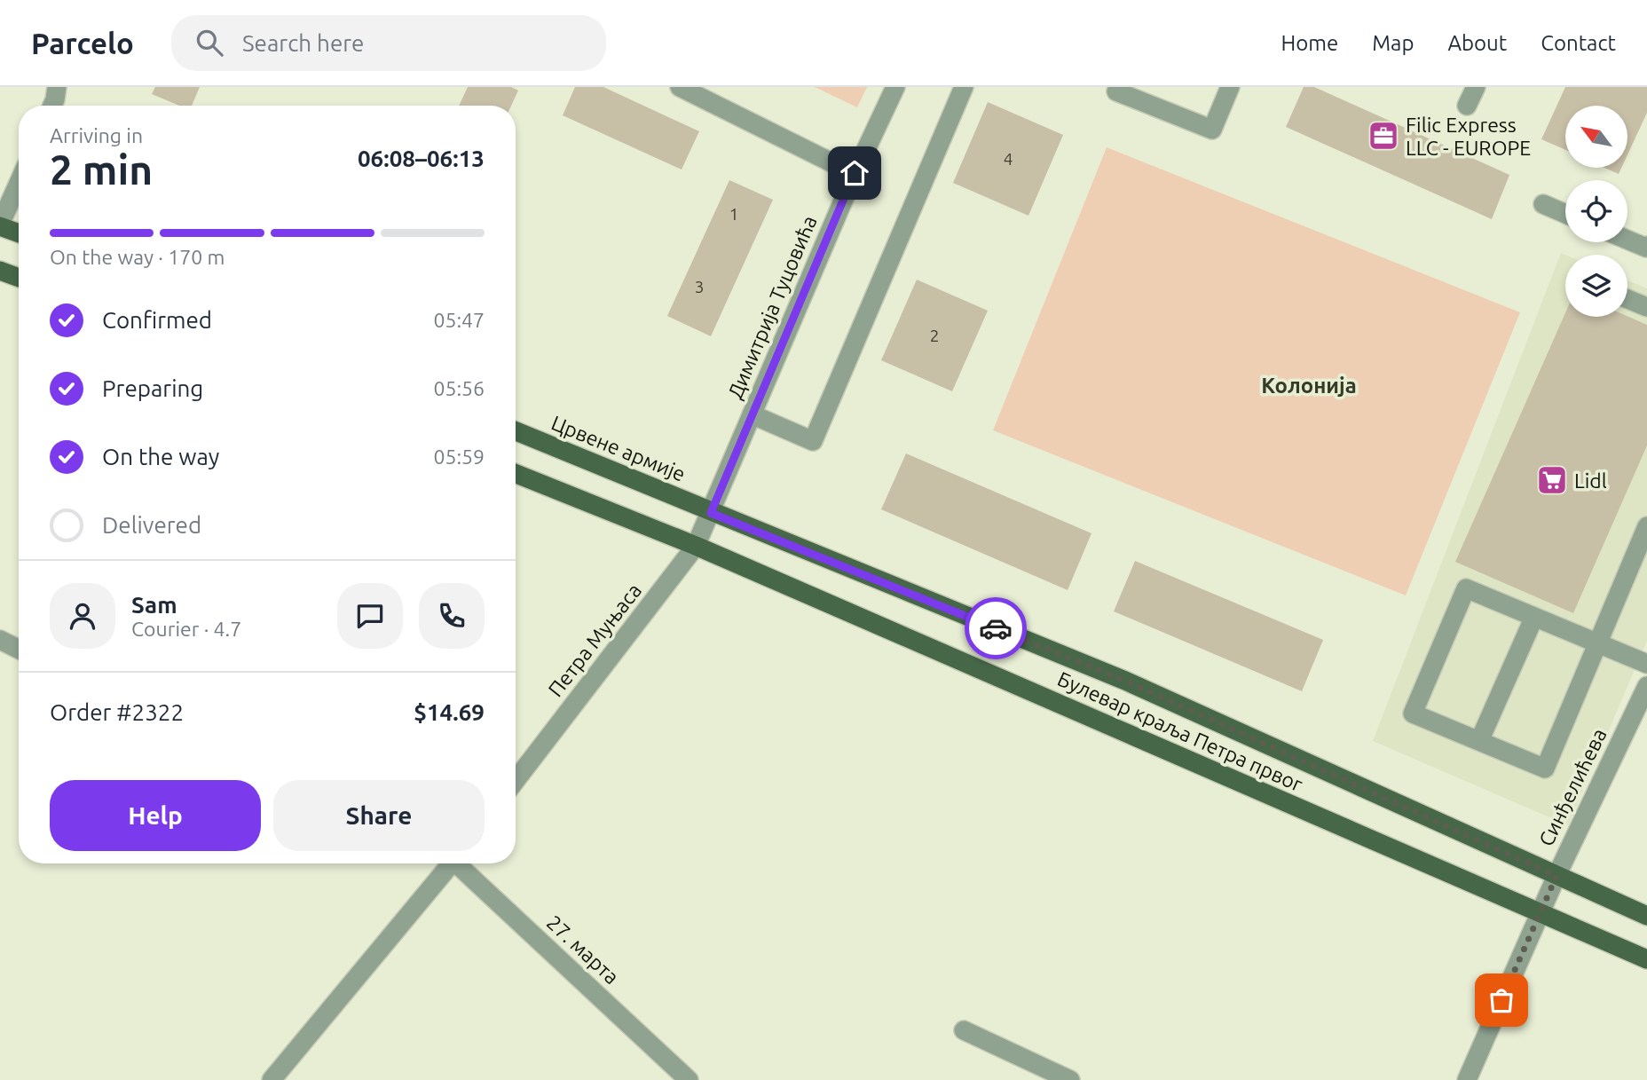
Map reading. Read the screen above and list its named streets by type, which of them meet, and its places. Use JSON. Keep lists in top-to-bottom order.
{
  "streets": {
    "main road": ["Црвене армије", "Булевар краља Петра првог"],
    "street": [
      "Димитрија Туцовића",
      "Петра Муњаса",
      "Синђелићева",
      "27. марта"
    ]
  },
  "crossings": [
    ["Димитрија Туцовића", "Црвене армије"],
    ["Димитрија Туцовића", "Петра Муњаса"],
    ["Димитрија Туцовића", "Булевар краља Петра првог"],
    ["Црвене армије", "Петра Муњаса"],
    ["Црвене армије", "Булевар краља Петра првог"],
    ["Петра Муњаса", "Булевар краља Петра првог"],
    ["Булевар краља Петра првог", "Синђелићева"]
  ],
  "districts": ["Колонија"],
  "places": {
    "office": ["Filic Express LLC - EUROPE"],
    "supermarket": ["Lidl"]
  },
  "house_numbers": [
    "4",
    "1",
    "3",
    "2"
  ],
  "north": "top left",
  "page": {
    "header": "Parcelo",
    "search": "Search here",
    "nav": [
      "Home",
      "Map",
      "About",
      "Contact"
    ],
    "heading": ["2 min", "Arriving in", "06:08–06:13"],
    "panel": [
      "Sam",
      "Courier · 4.7",
      "Order #2322",
      "$14.69"
    ],
    "bar": "On the way · 170 m",
    "list": [
      ["Confirmed", "05:47"],
      ["Preparing", "05:56"],
      ["On the way", "05:59"],
      "Delivered"
    ],
    "buttons": ["Help", "Share"]
  }
}
